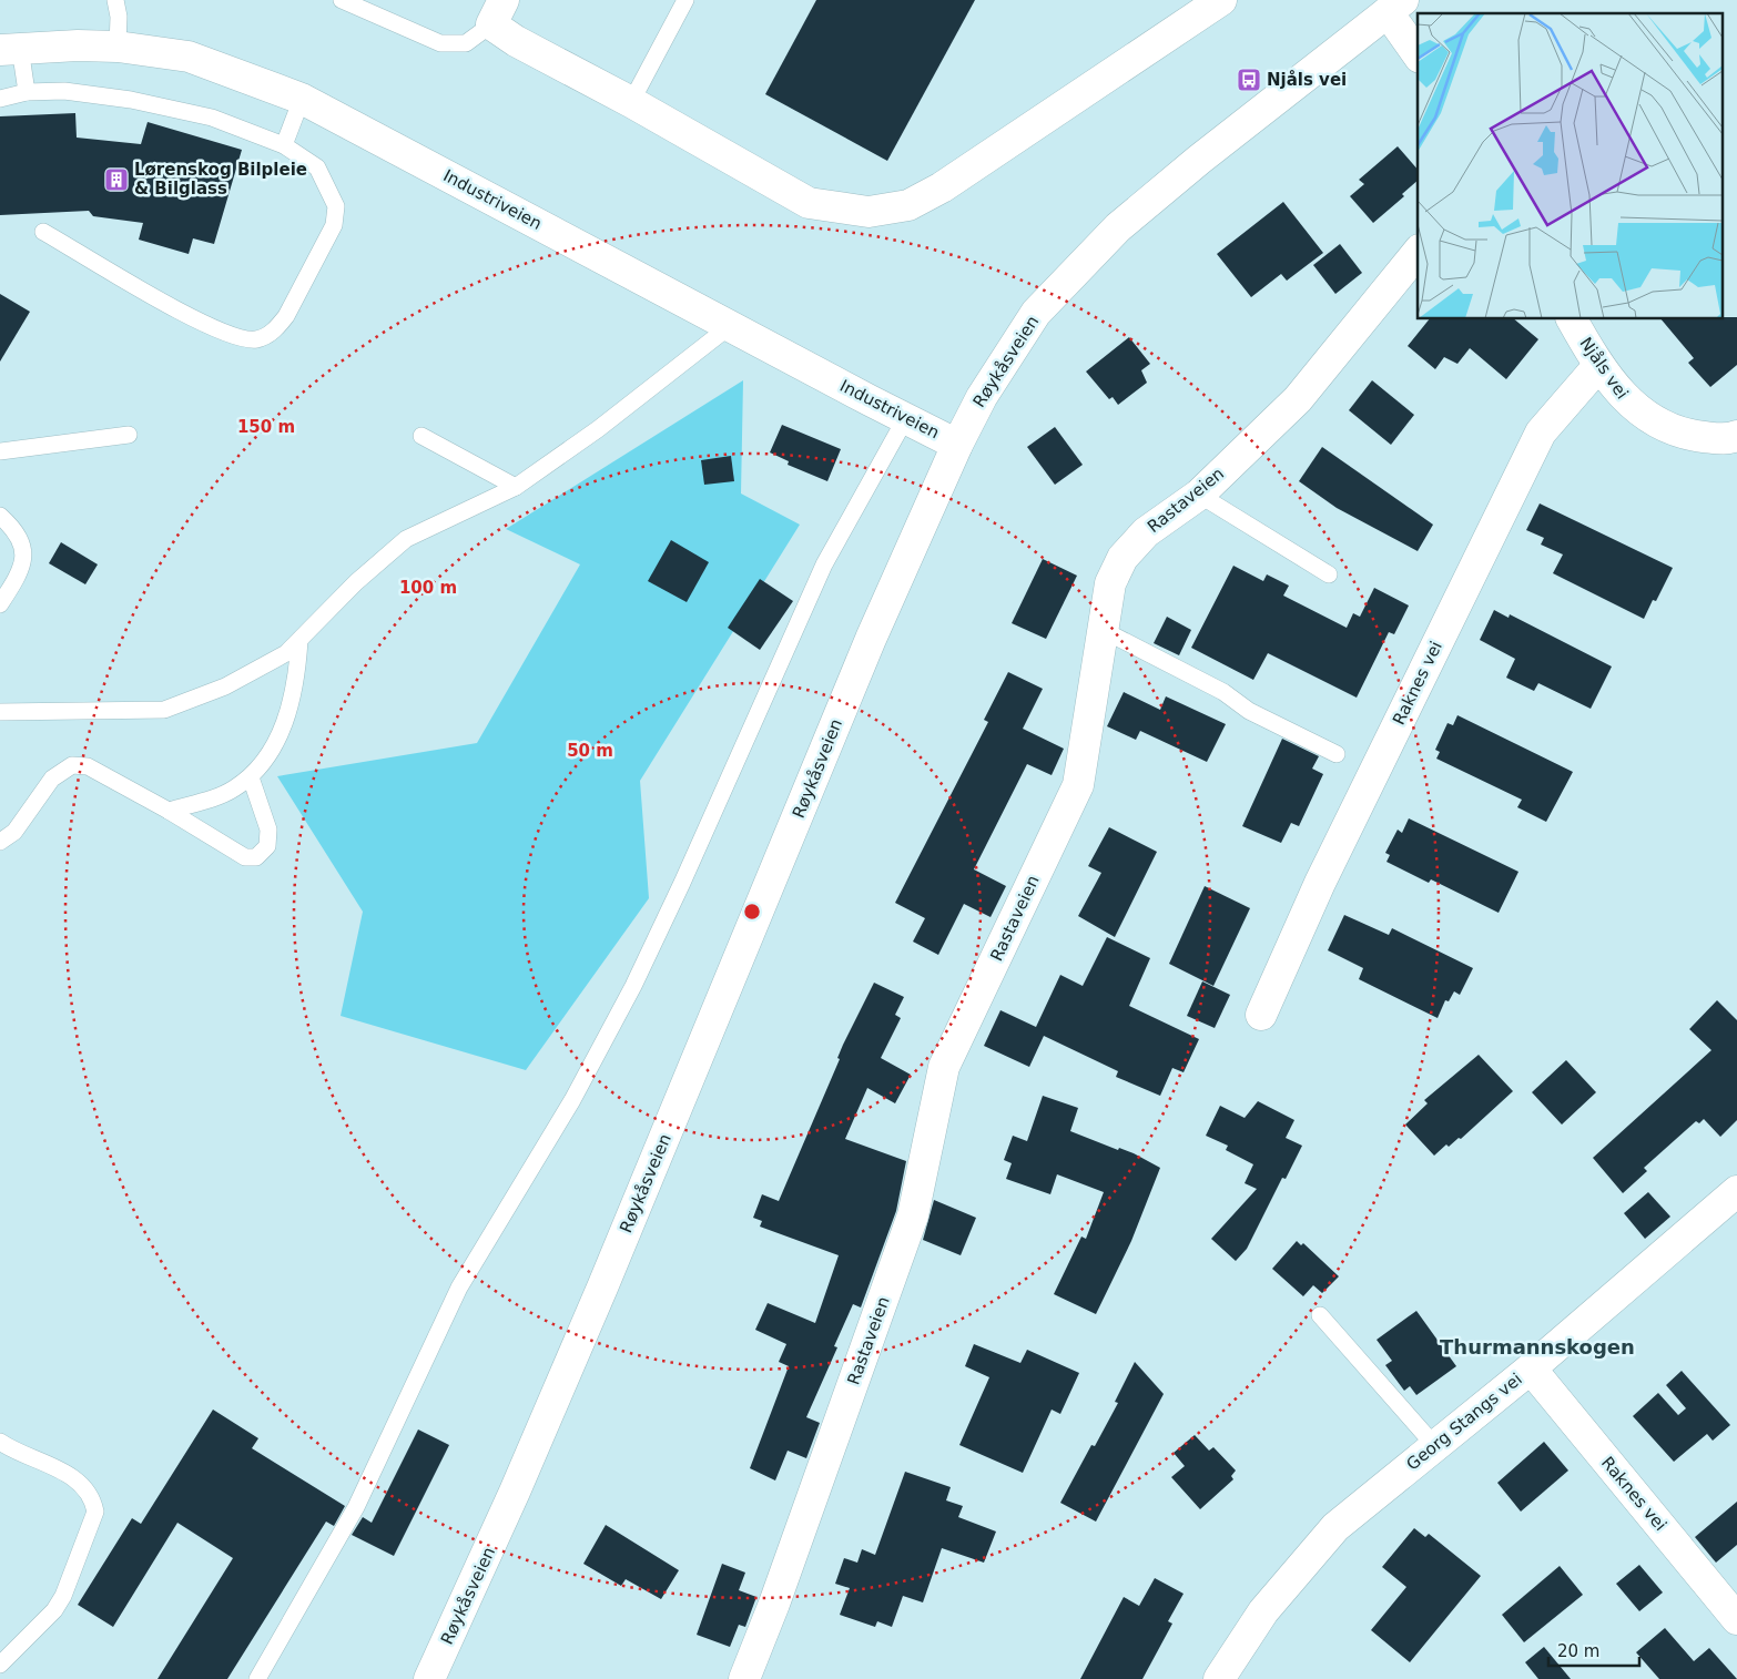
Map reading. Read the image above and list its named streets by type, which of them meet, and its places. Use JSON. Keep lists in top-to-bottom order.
{
  "streets": {
    "street": [
      "Industriveien",
      "Røykåsveien",
      "Njåls vei",
      "Rastaveien",
      "Raknes vei",
      "Georg Stangs vei"
    ]
  },
  "crossings": [
    ["Industriveien", "Røykåsveien"],
    ["Njåls vei", "Raknes vei"],
    ["Raknes vei", "Georg Stangs vei"]
  ],
  "districts": ["Thurmannskogen"],
  "places": {
    "bus stop": ["Njåls vei"],
    "building": ["Lørenskog Bilpleie & Bilglass"]
  },
  "scale_bar": "20 m",
  "rings": ["150 m", "100 m", "50 m"]
}
